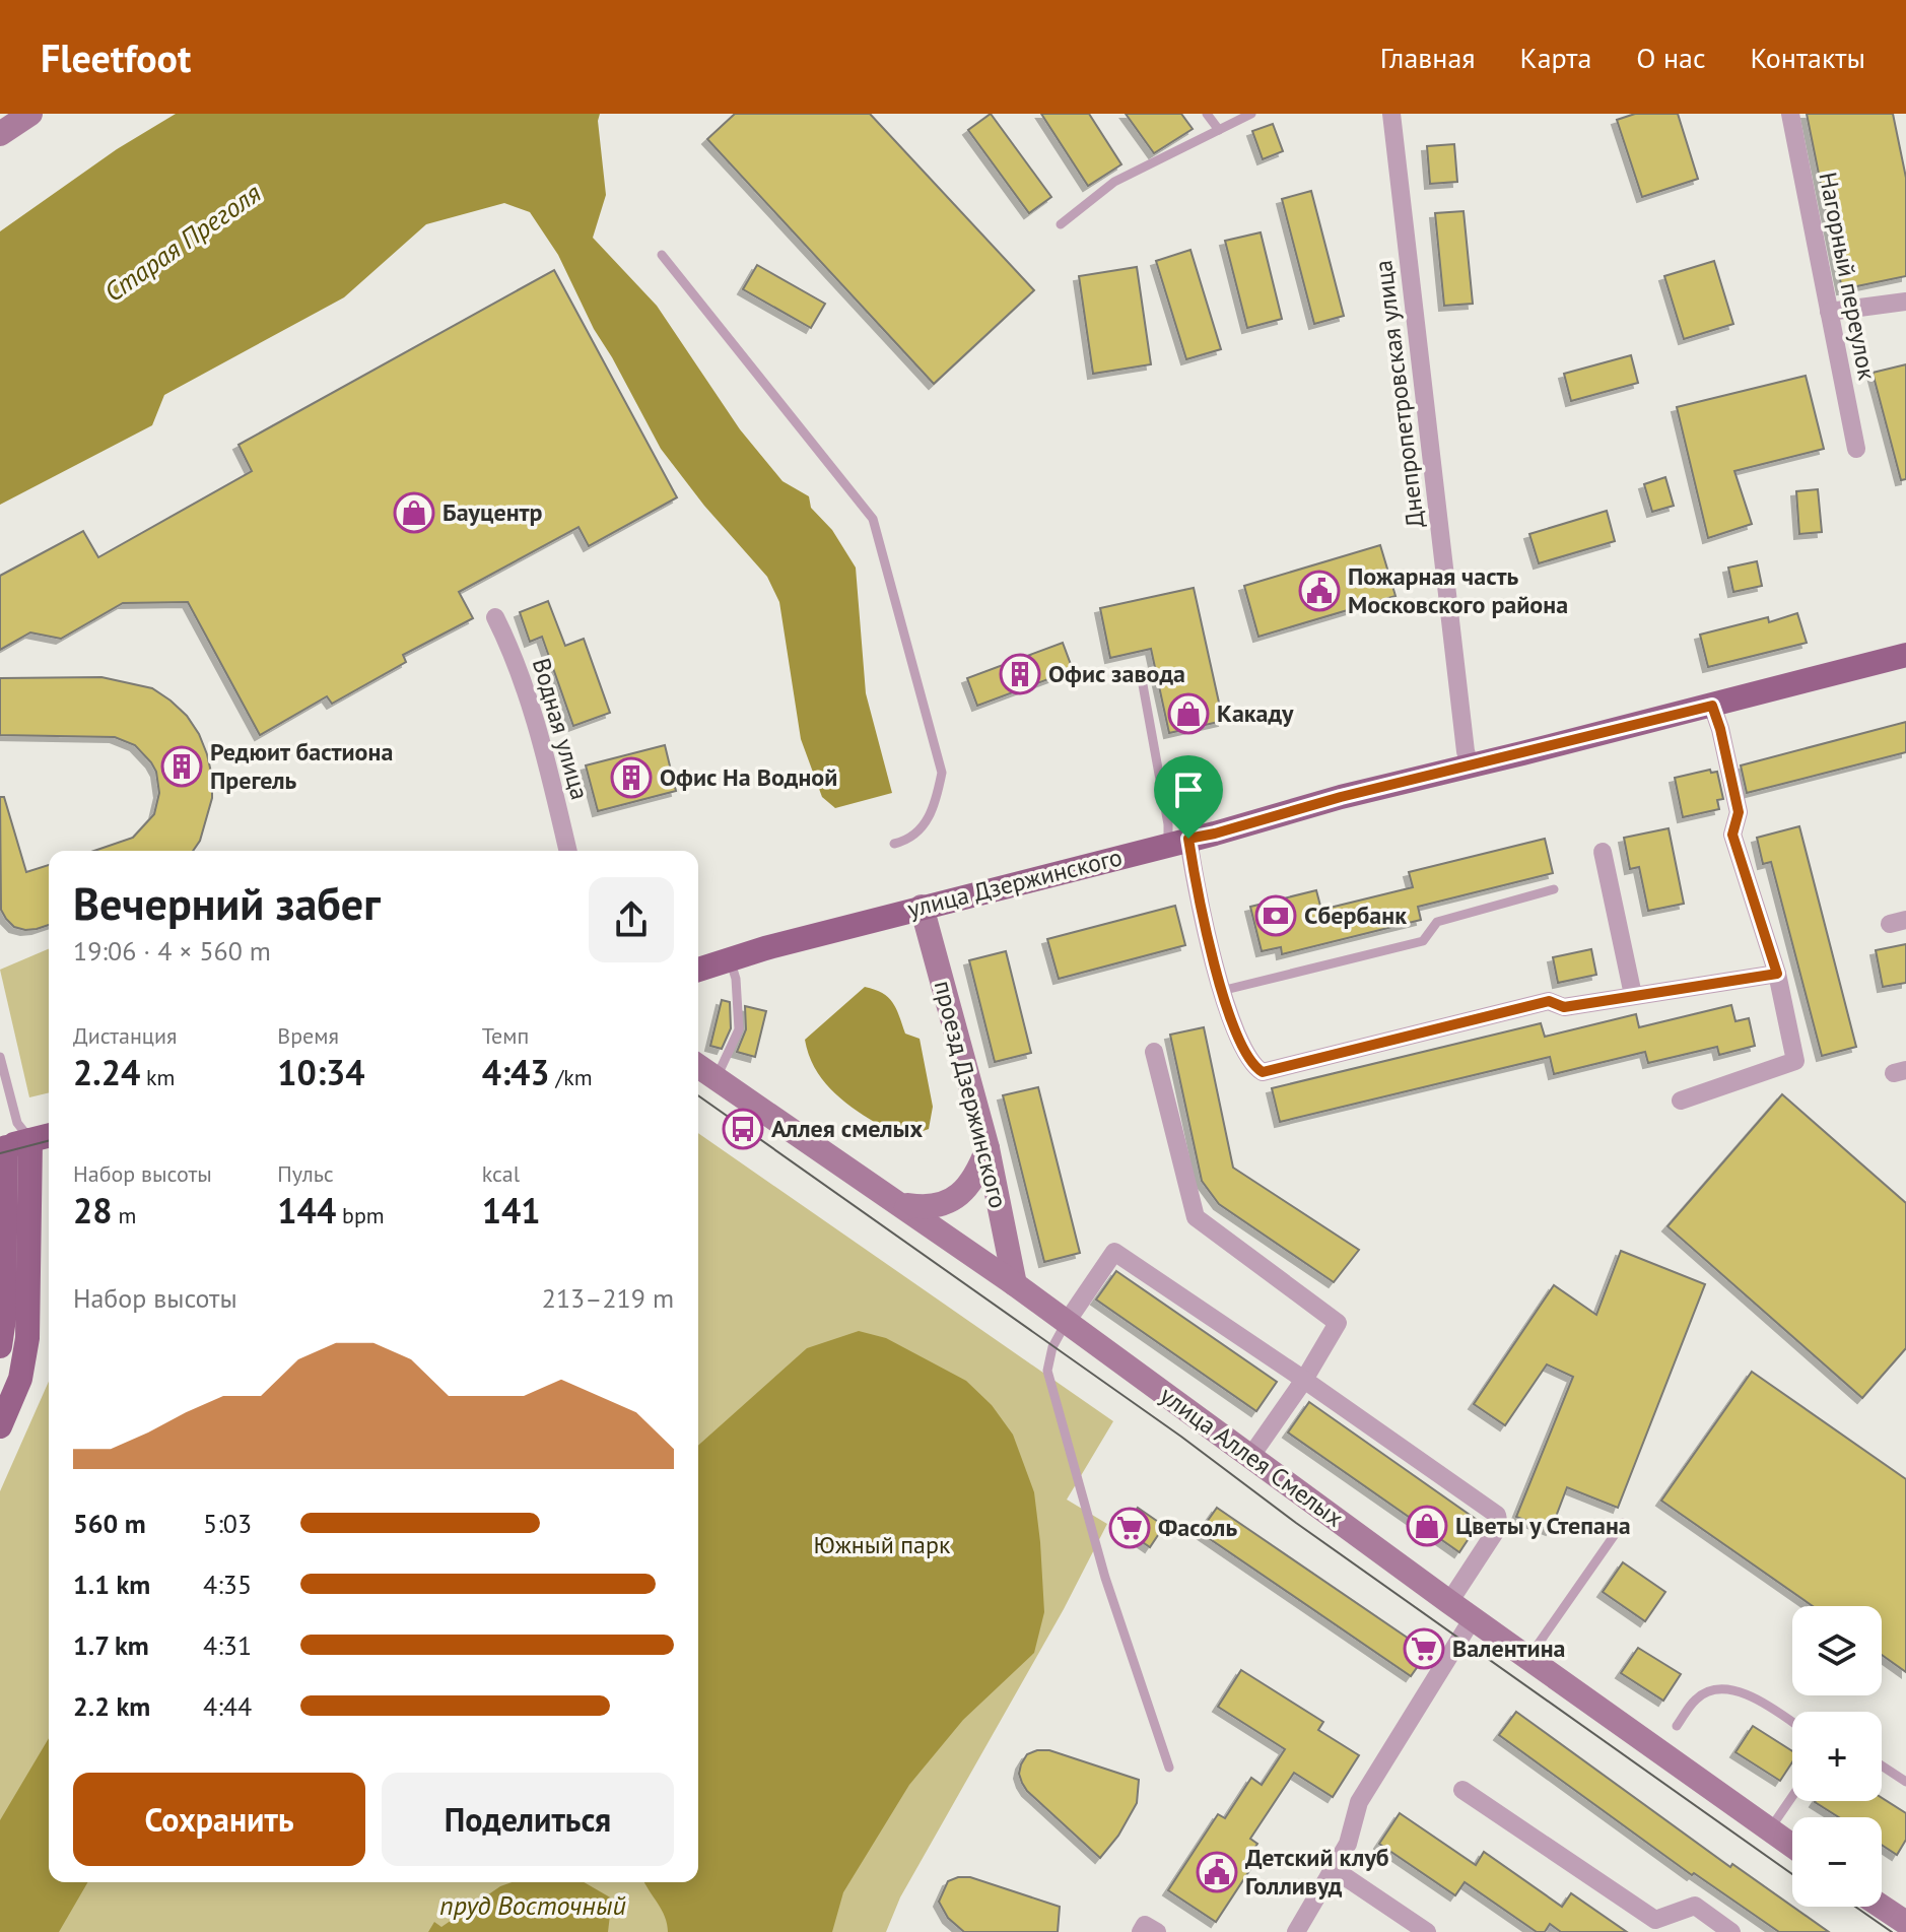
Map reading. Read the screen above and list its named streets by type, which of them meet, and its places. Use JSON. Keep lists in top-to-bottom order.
{
  "streets": {
    "main road": ["улица Дзержинского", "проезд Дзержинского", "улица Аллея Смелых"],
    "street": ["Нагорный переулок", "Днепропетровская улица", "Водная улица"]
  },
  "crossings": [
    ["Днепропетровская улица", "улица Дзержинского"],
    ["улица Дзержинского", "проезд Дзержинского"],
    ["проезд Дзержинского", "улица Аллея Смелых"]
  ],
  "water": ["Старая Преголя", "пруд Восточный"],
  "parks": ["Южный парк"],
  "places": {
    "shop": ["Бауцентр", "Какаду", "Цветы у Степана"],
    "public building": ["Пожарная часть Московского района", "Детский клуб Голливуд"],
    "building": ["Офис завода", "Редюит бастиона Прегель", "Офис На Водной"],
    "bank": ["Сбербанк"],
    "bus stop": ["Аллея смелых"],
    "supermarket": ["Фасоль", "Валентина"]
  },
  "page": {
    "header": "Fleetfoot",
    "nav": [
      "Главная",
      "Карта",
      "О нас",
      "Контакты"
    ],
    "heading": ["Вечерний забег", "19:06 · 4 × 560 m"],
    "stats": [
      ["Дистанция", "2.24 km"],
      ["Время", "10:34"],
      ["Темп", "4:43 /km"],
      ["Набор высоты", "28 m"],
      ["Пульс", "144 bpm"],
      ["kcal", "141"]
    ],
    "chart": ["Набор высоты", "213–219 m"],
    "list": [
      {
        "name": "560 m",
        "note": "5:03"
      },
      {
        "name": "1.1 km",
        "note": "4:35"
      },
      {
        "name": "1.7 km",
        "note": "4:31"
      },
      {
        "name": "2.2 km",
        "note": "4:44"
      }
    ],
    "map_buttons": ["+", "−"],
    "buttons": ["Сохранить", "Поделиться"]
  }
}
